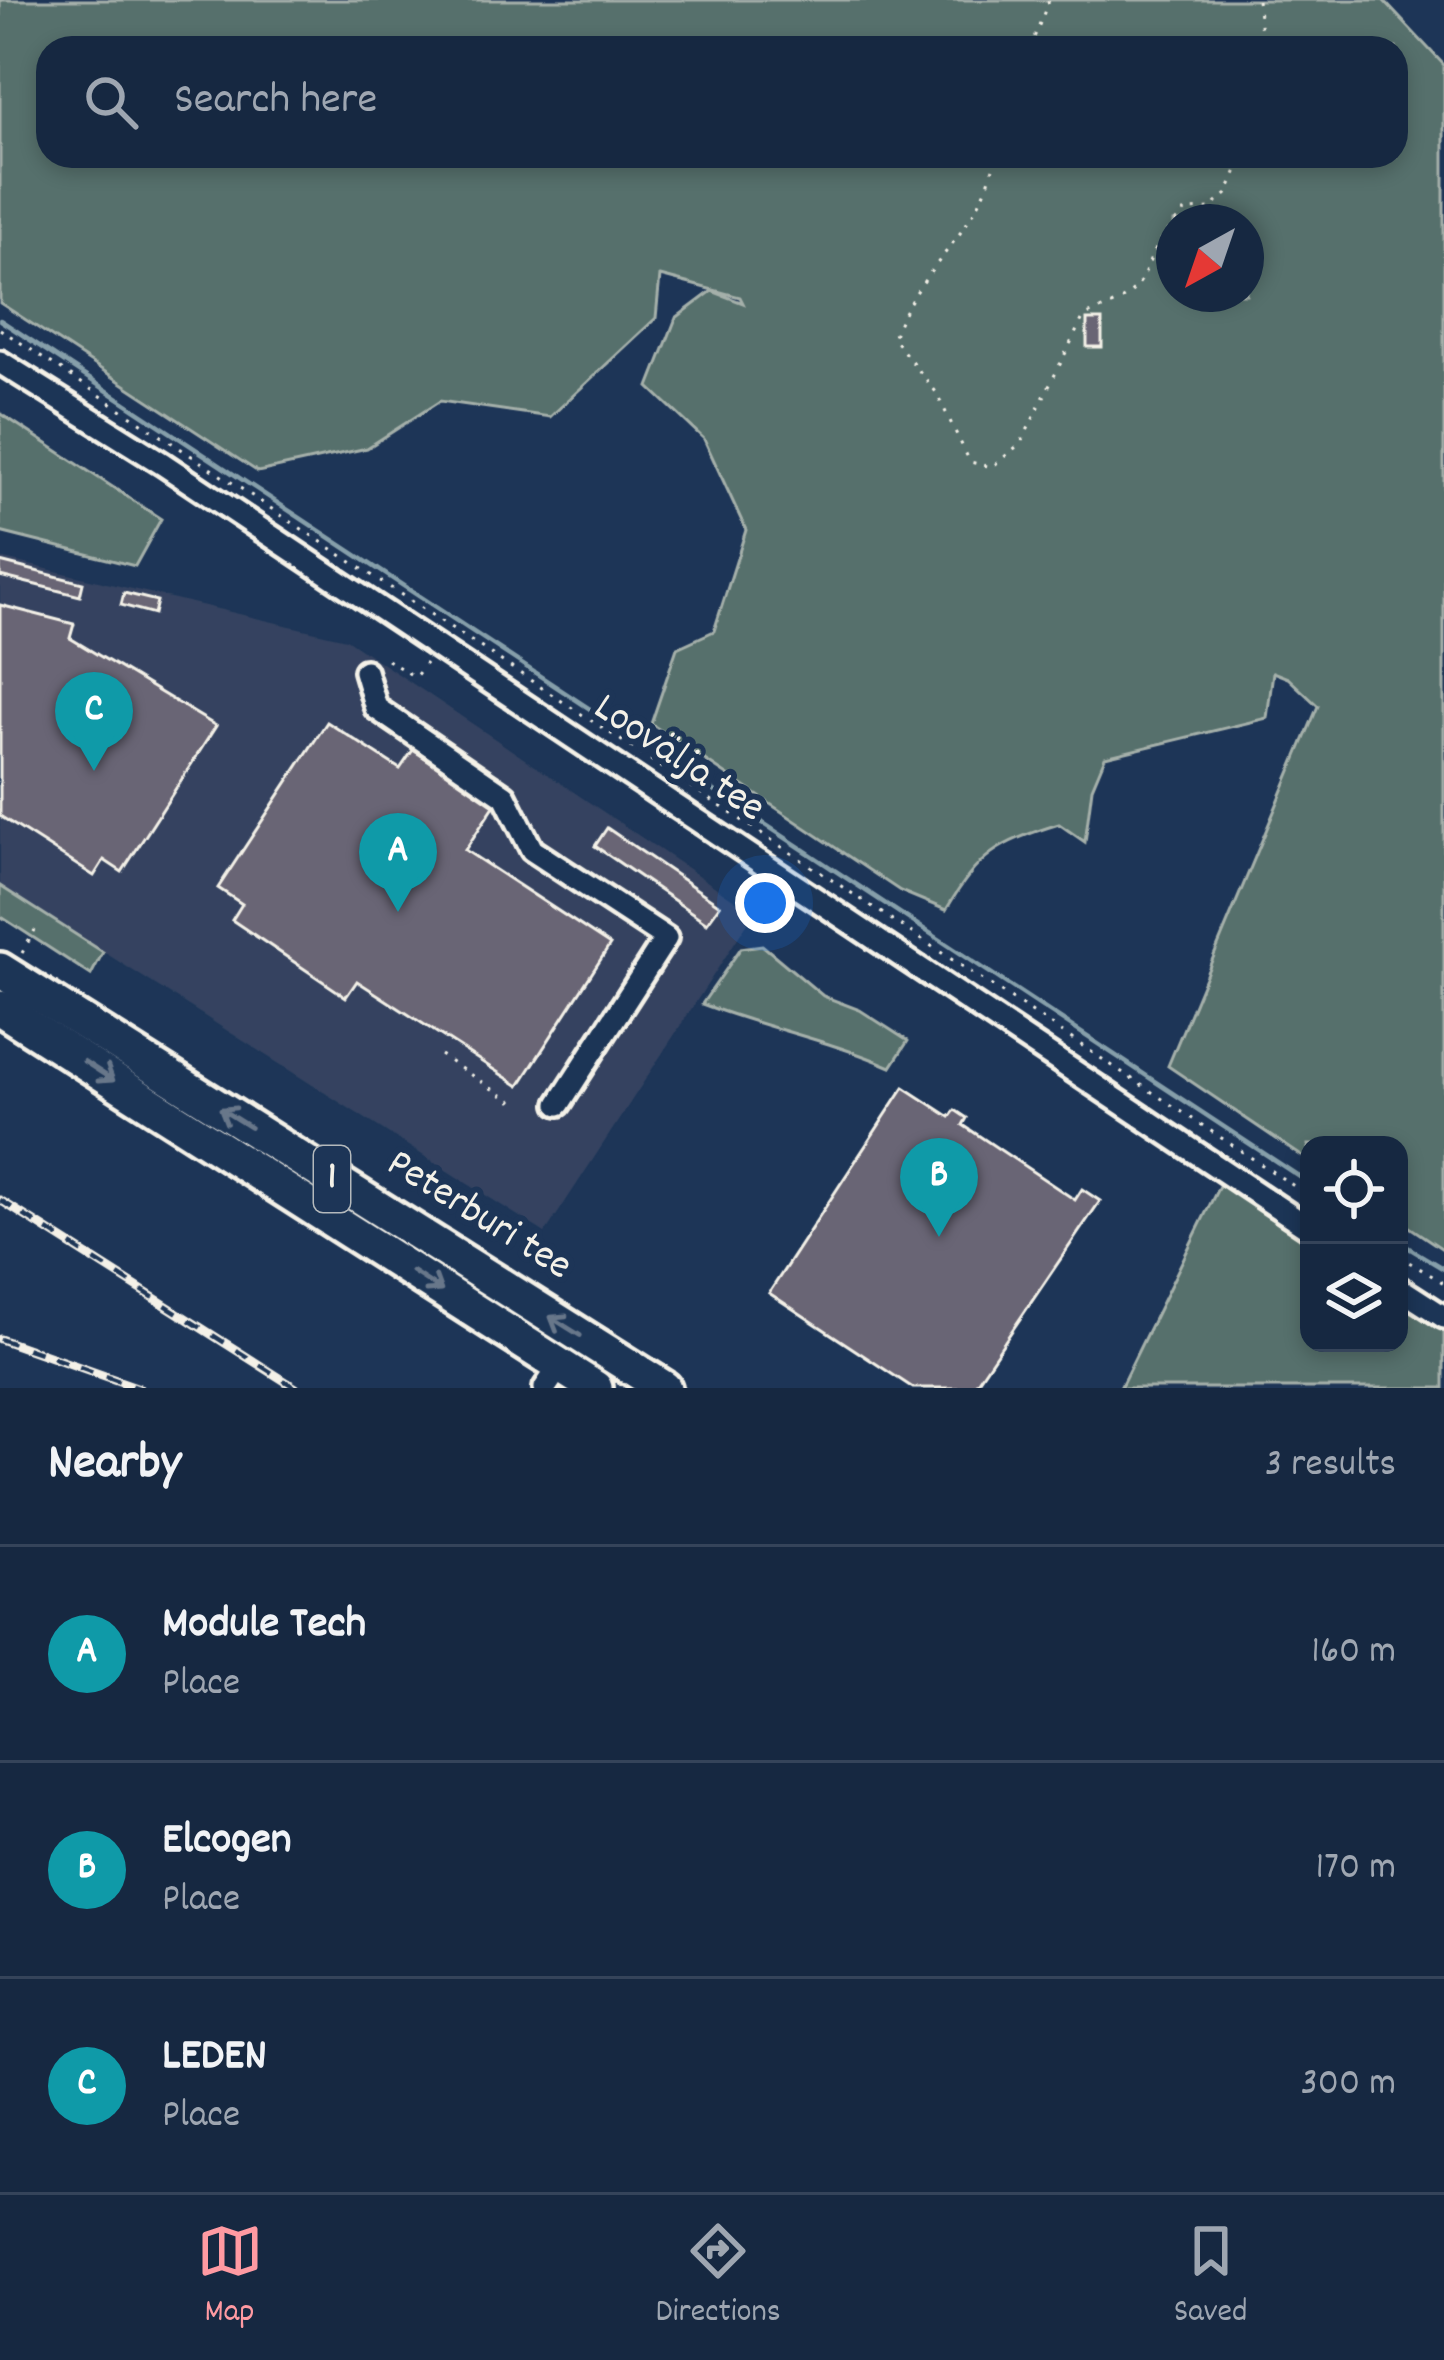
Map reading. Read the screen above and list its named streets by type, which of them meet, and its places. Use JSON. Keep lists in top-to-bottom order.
{
  "streets": {
    "highway": ["1", "Peterburi tee"],
    "street": ["Loovälja tee"]
  },
  "north": "bottom left",
  "page": {
    "search": "Search here",
    "pins": ["C", "A", "B"],
    "heading": ["Nearby", "3 results"],
    "list": [
      {
        "mark": "A",
        "name": "Module Tech",
        "note": "Place",
        "value": "160 m"
      },
      {
        "mark": "B",
        "name": "Elcogen",
        "note": "Place",
        "value": "170 m"
      },
      {
        "mark": "C",
        "name": "LEDEN",
        "note": "Place",
        "value": "300 m"
      }
    ],
    "nav": ["Map", "Directions", "Saved"]
  }
}
